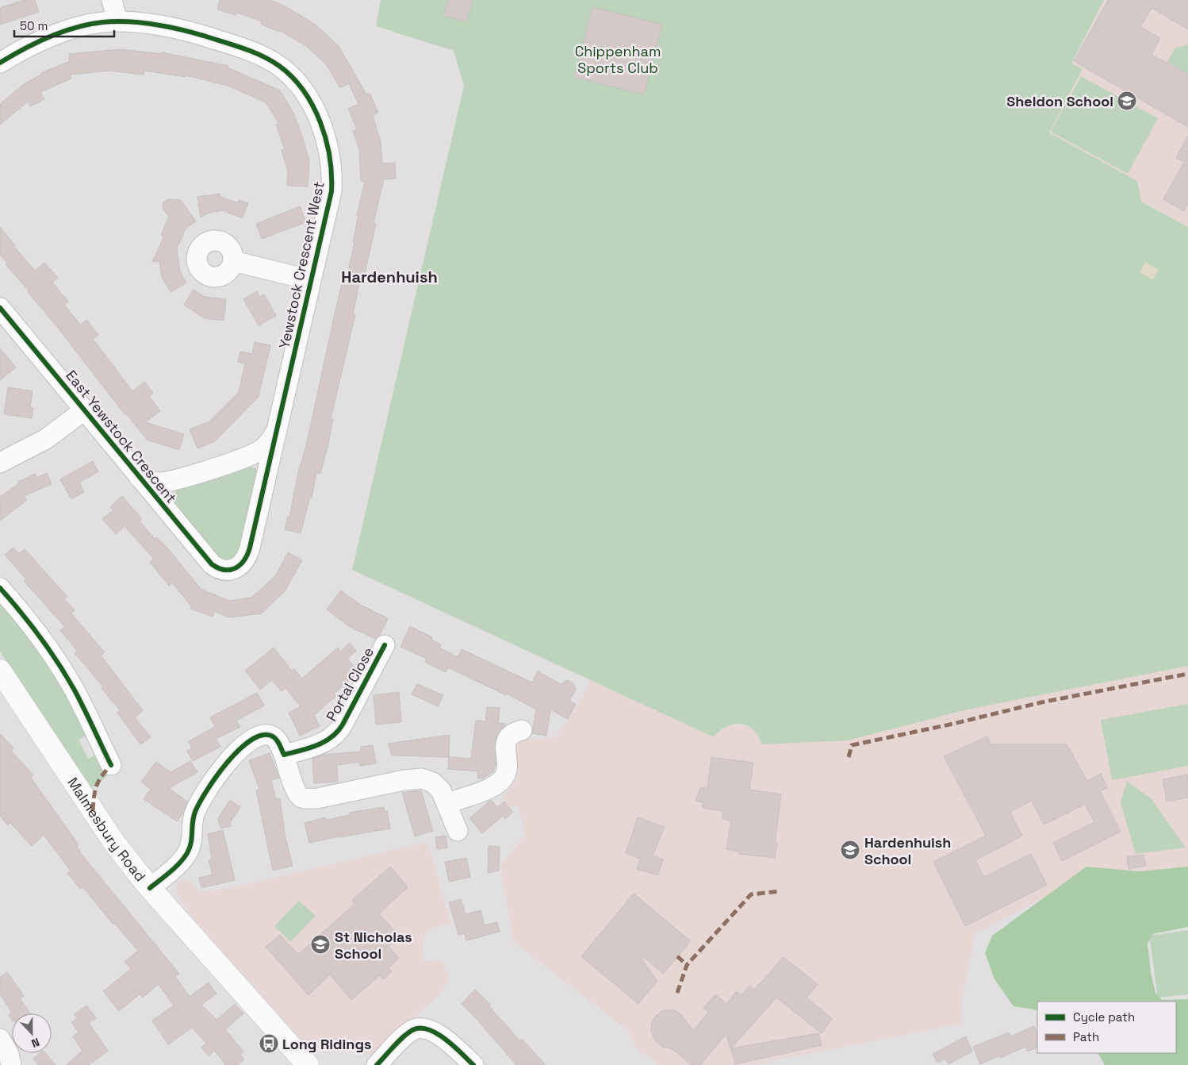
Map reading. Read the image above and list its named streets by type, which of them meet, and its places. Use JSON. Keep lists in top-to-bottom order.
{
  "streets": {
    "main road": ["Malmesbury Road"],
    "street": ["Yewstock Crescent West", "East Yewstock Crescent", "Portal Close"]
  },
  "crossings": [
    ["Yewstock Crescent West", "East Yewstock Crescent"]
  ],
  "districts": ["Hardenhuish"],
  "parks": ["Chippenham Sports Club"],
  "places": {
    "school or university": ["Sheldon School", "Hardenhuish School", "St Nicholas School"],
    "bus stop": ["Long Ridings"]
  },
  "legend": ["Cycle path", "Path"],
  "scale_bar": "50 m",
  "north": "bottom"
}
